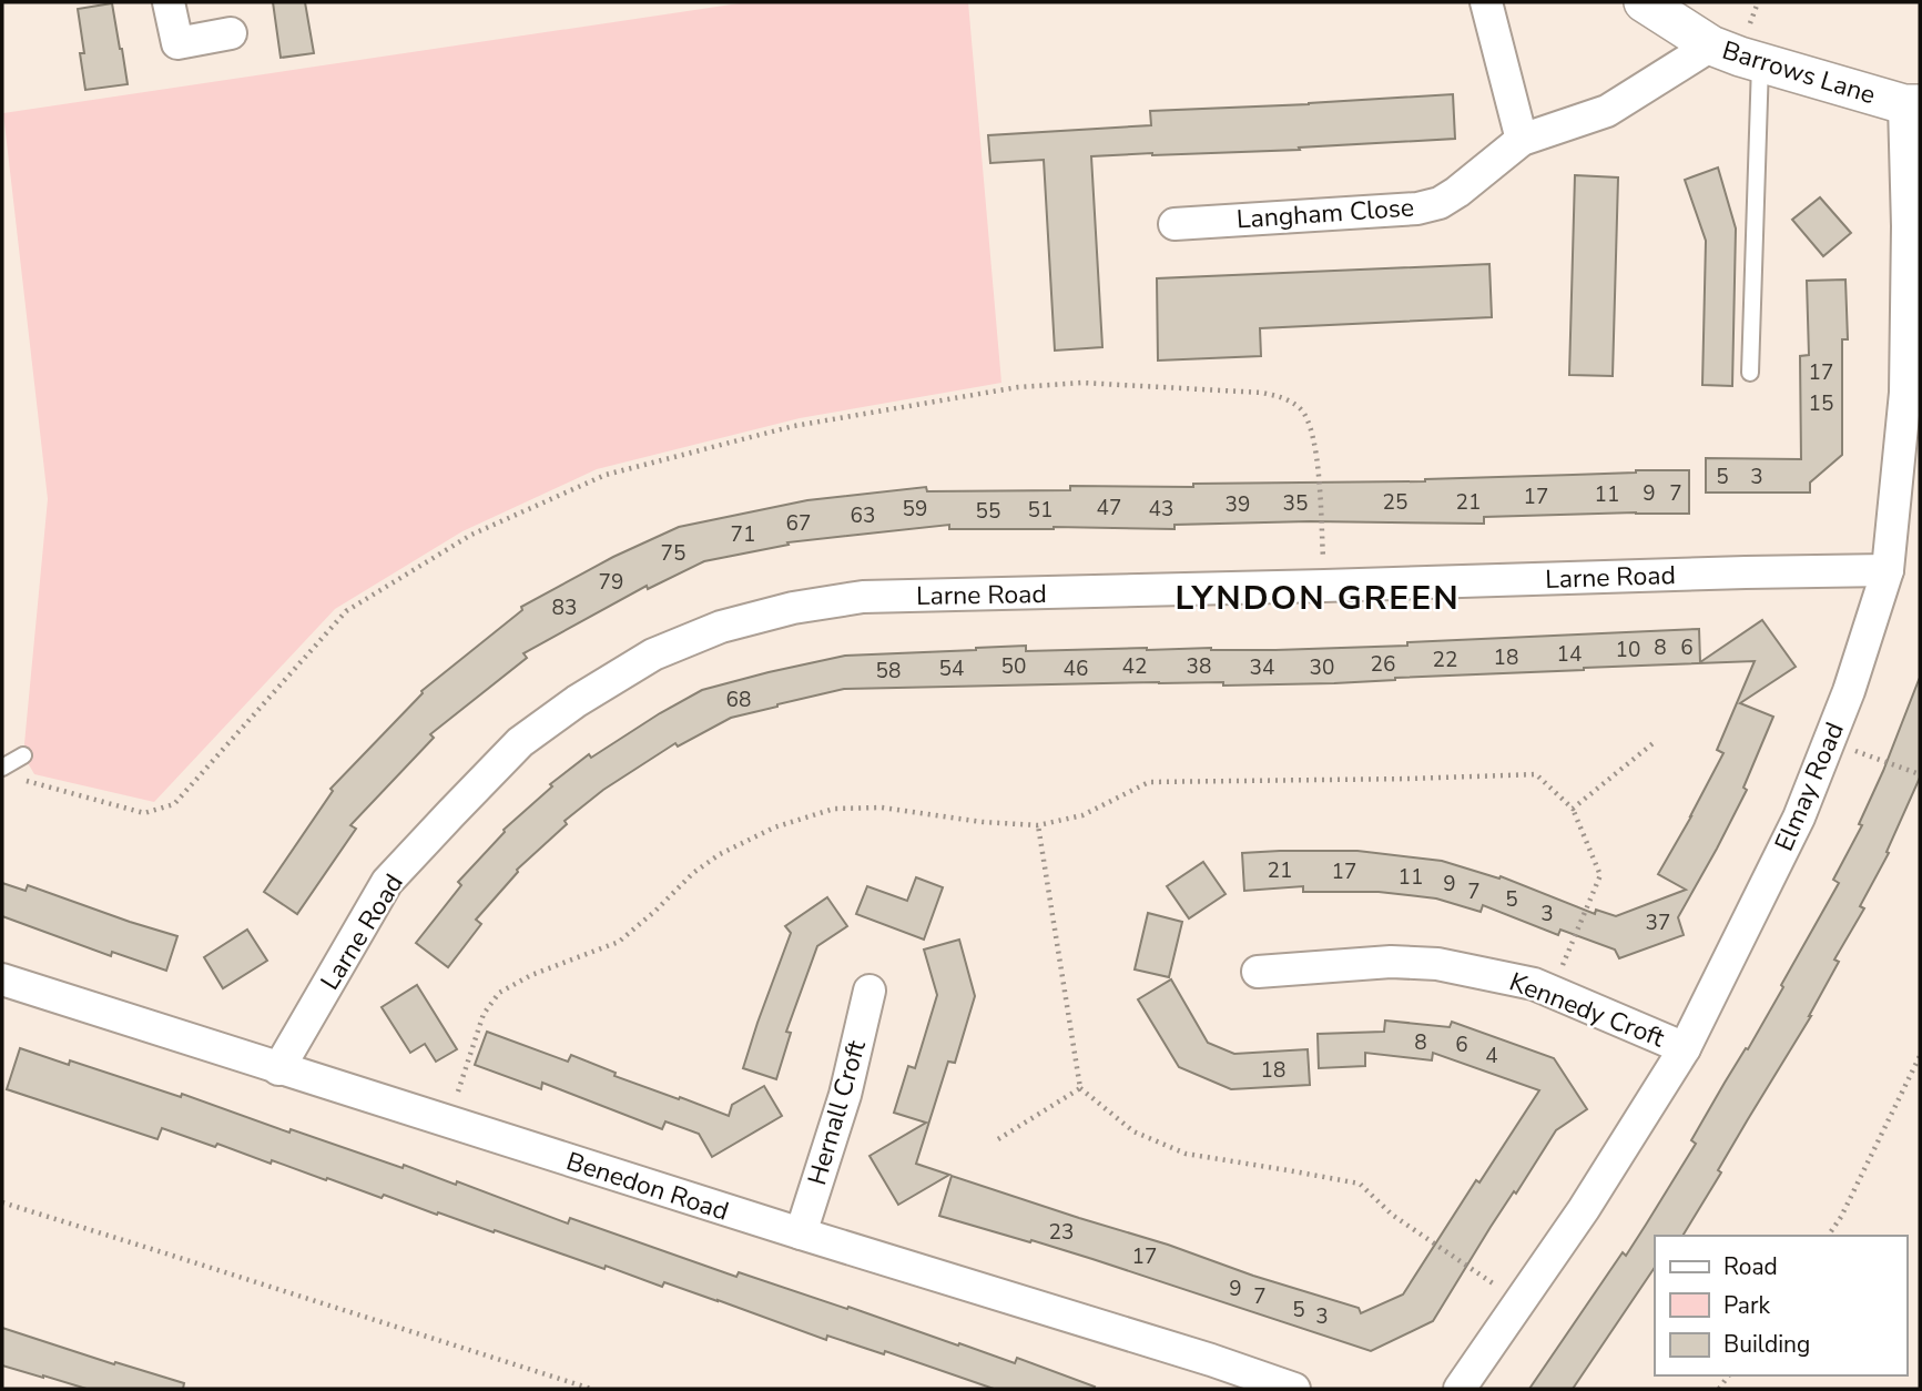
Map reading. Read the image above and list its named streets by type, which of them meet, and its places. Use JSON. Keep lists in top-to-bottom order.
{
  "streets": {
    "street": [
      "Barrows Lane",
      "Langham Close",
      "Larne Road",
      "Elmay Road",
      "Kennedy Croft",
      "Hernall Croft",
      "Benedon Road"
    ]
  },
  "crossings": [
    ["Barrows Lane", "Langham Close"],
    ["Barrows Lane", "Elmay Road"],
    ["Larne Road", "Elmay Road"],
    ["Larne Road", "Benedon Road"],
    ["Elmay Road", "Kennedy Croft"],
    ["Hernall Croft", "Benedon Road"]
  ],
  "districts": ["LYNDON GREEN"],
  "house_numbers": [
    "17",
    "15",
    "5",
    "3",
    "9",
    "7",
    "11",
    "17",
    "25",
    "21",
    "35",
    "39",
    "47",
    "59",
    "43",
    "51",
    "55",
    "63",
    "67",
    "71",
    "75",
    "79",
    "83",
    "8",
    "6",
    "10",
    "14",
    "18",
    "22",
    "26",
    "50",
    "42",
    "38",
    "34",
    "30",
    "54",
    "46",
    "58",
    "68",
    "21",
    "17",
    "11",
    "9",
    "7",
    "5",
    "3",
    "37",
    "8",
    "6",
    "4",
    "18",
    "23",
    "17",
    "9",
    "7",
    "5",
    "3"
  ],
  "legend": ["Road", "Park", "Building"]
}
